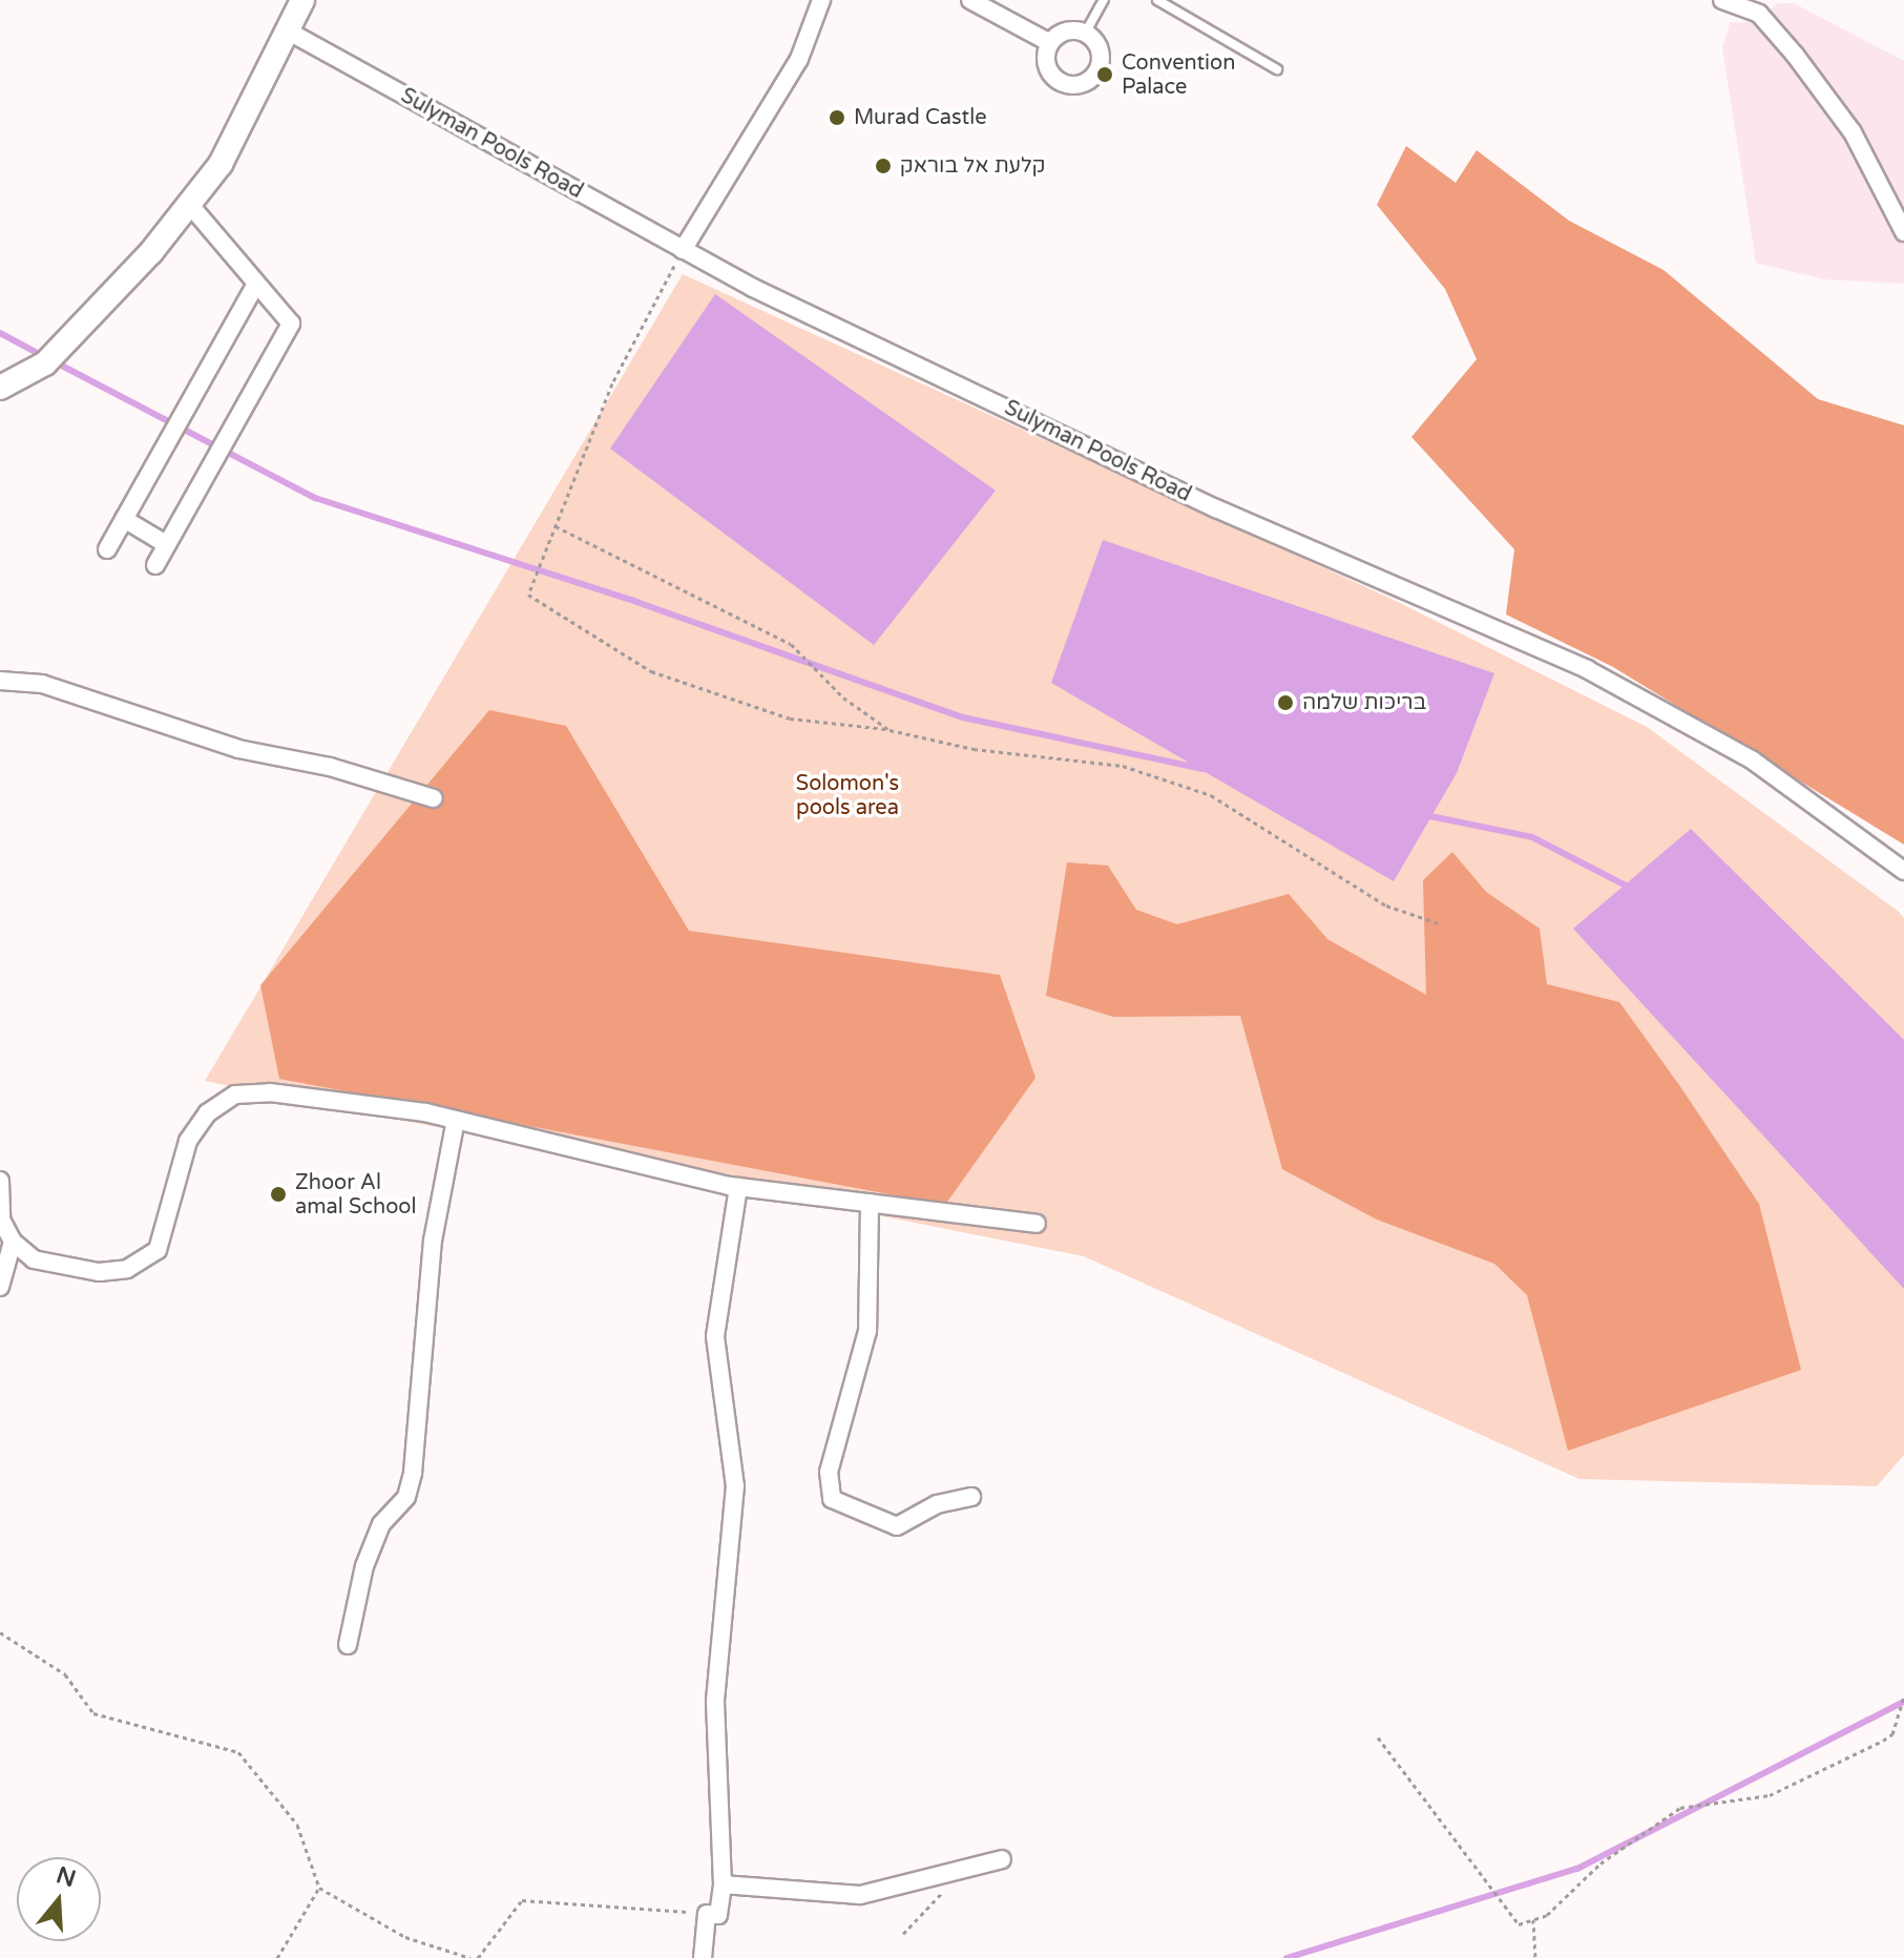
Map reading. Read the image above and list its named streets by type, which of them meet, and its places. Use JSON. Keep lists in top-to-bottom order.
{
  "streets": {
    "street": ["Sulyman Pools Road"]
  },
  "parks": ["Solomon's pools area"],
  "places": [
    "Convention Palace",
    "Murad Castle",
    "קלעת אל בוראק",
    "בריכות שלמה",
    "Zhoor Al amal School"
  ],
  "north": "top"
}
